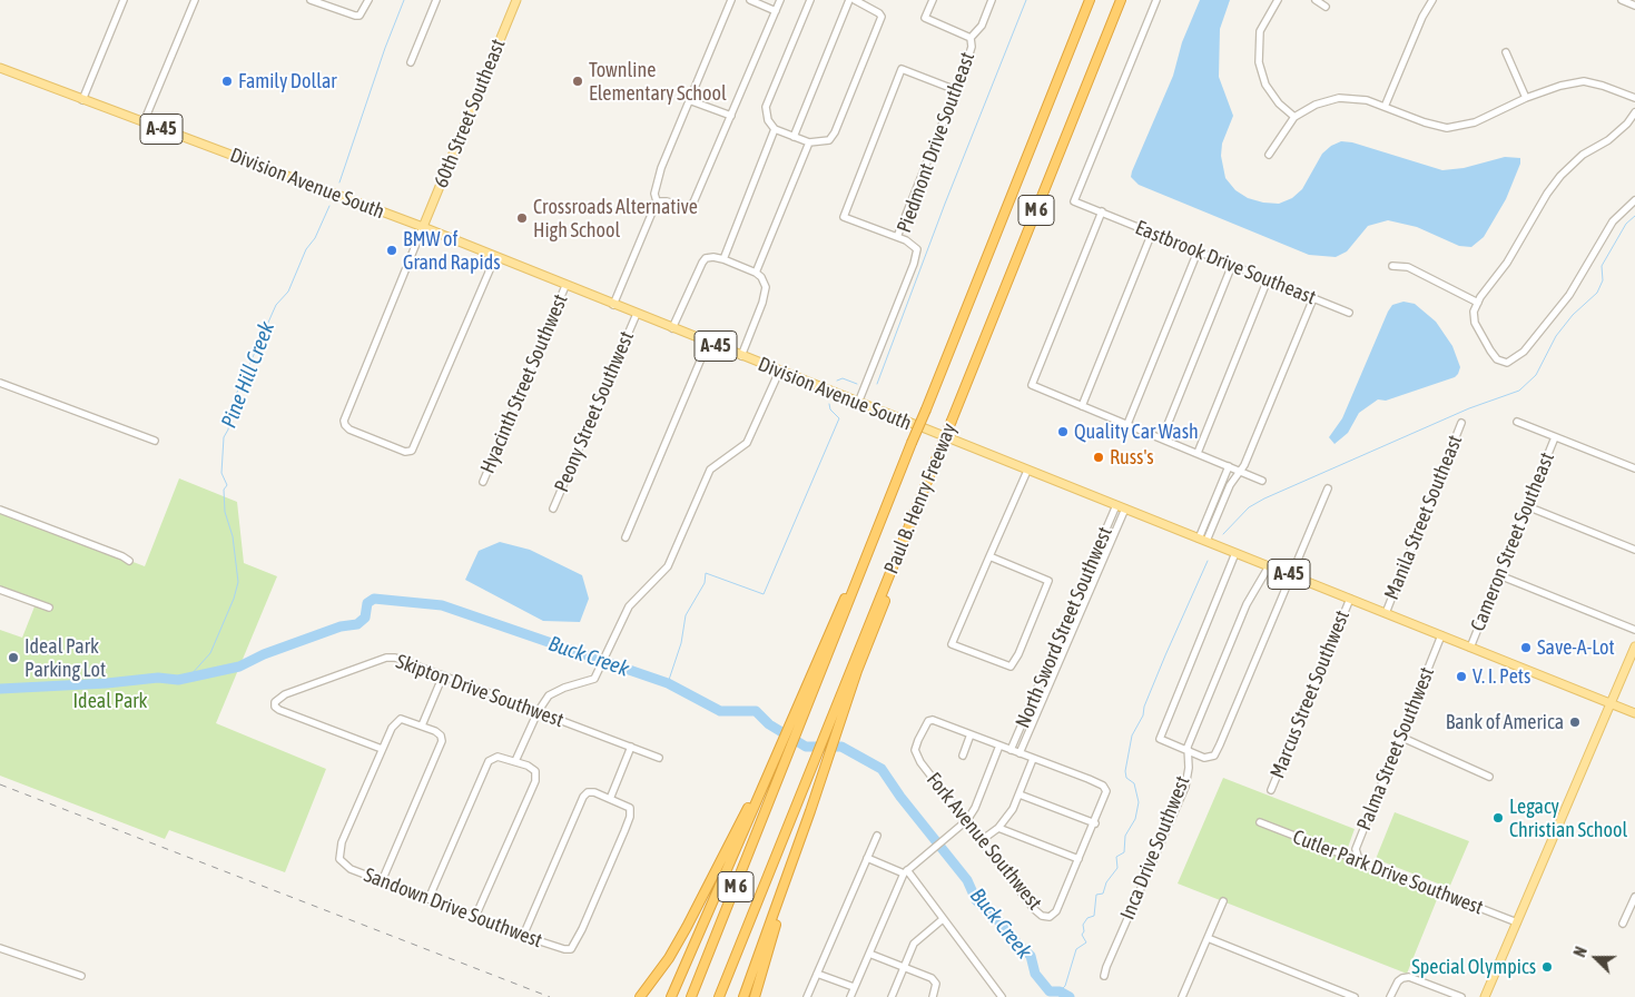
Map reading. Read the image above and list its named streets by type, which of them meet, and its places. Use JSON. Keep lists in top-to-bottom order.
{
  "streets": {
    "highway": ["M 6", "Paul B. Henry Freeway"],
    "main road": ["60th Street Southeast", "A-45", "Division Avenue South"],
    "street": [
      "Piedmont Drive Southeast",
      "Eastbrook Drive Southeast",
      "Hyacinth Street Southwest",
      "Peony Street Southwest",
      "Manila Street Southeast",
      "Cameron Street Southeast",
      "North Sword Street Southwest",
      "Skipton Drive Southwest",
      "Marcus Street Southwest",
      "Palma Street Southwest",
      "Fork Avenue Southwest",
      "Inca Drive Southwest",
      "Cutler Park Drive Southwest",
      "Sandown Drive Southwest"
    ]
  },
  "crossings": [
    ["60th Street Southeast", "Division Avenue South"],
    ["Piedmont Drive Southeast", "Division Avenue South"],
    ["Division Avenue South", "Hyacinth Street Southwest"],
    ["Division Avenue South", "Peony Street Southwest"],
    ["Division Avenue South", "Manila Street Southeast"],
    ["Division Avenue South", "Cameron Street Southeast"],
    ["Division Avenue South", "North Sword Street Southwest"],
    ["Division Avenue South", "Marcus Street Southwest"],
    ["Division Avenue South", "Palma Street Southwest"],
    ["Division Avenue South", "Inca Drive Southwest"],
    ["M 6", "Paul B. Henry Freeway"],
    ["North Sword Street Southwest", "Fork Avenue Southwest"],
    ["Skipton Drive Southwest", "Sandown Drive Southwest"],
    ["Palma Street Southwest", "Cutler Park Drive Southwest"]
  ],
  "water": ["Pine Hill Creek", "Buck Creek"],
  "parks": ["Ideal Park"],
  "places": [
    "Family Dollar",
    "Townline Elementary School",
    "Crossroads Alternative High School",
    "BMW of Grand Rapids",
    "Quality Car Wash",
    "Russ's",
    "Save-A-Lot",
    "Ideal Park Parking Lot",
    "V. I. Pets",
    "Bank of America",
    "Legacy Christian School",
    "Special Olympics"
  ],
  "north": "left"
}
